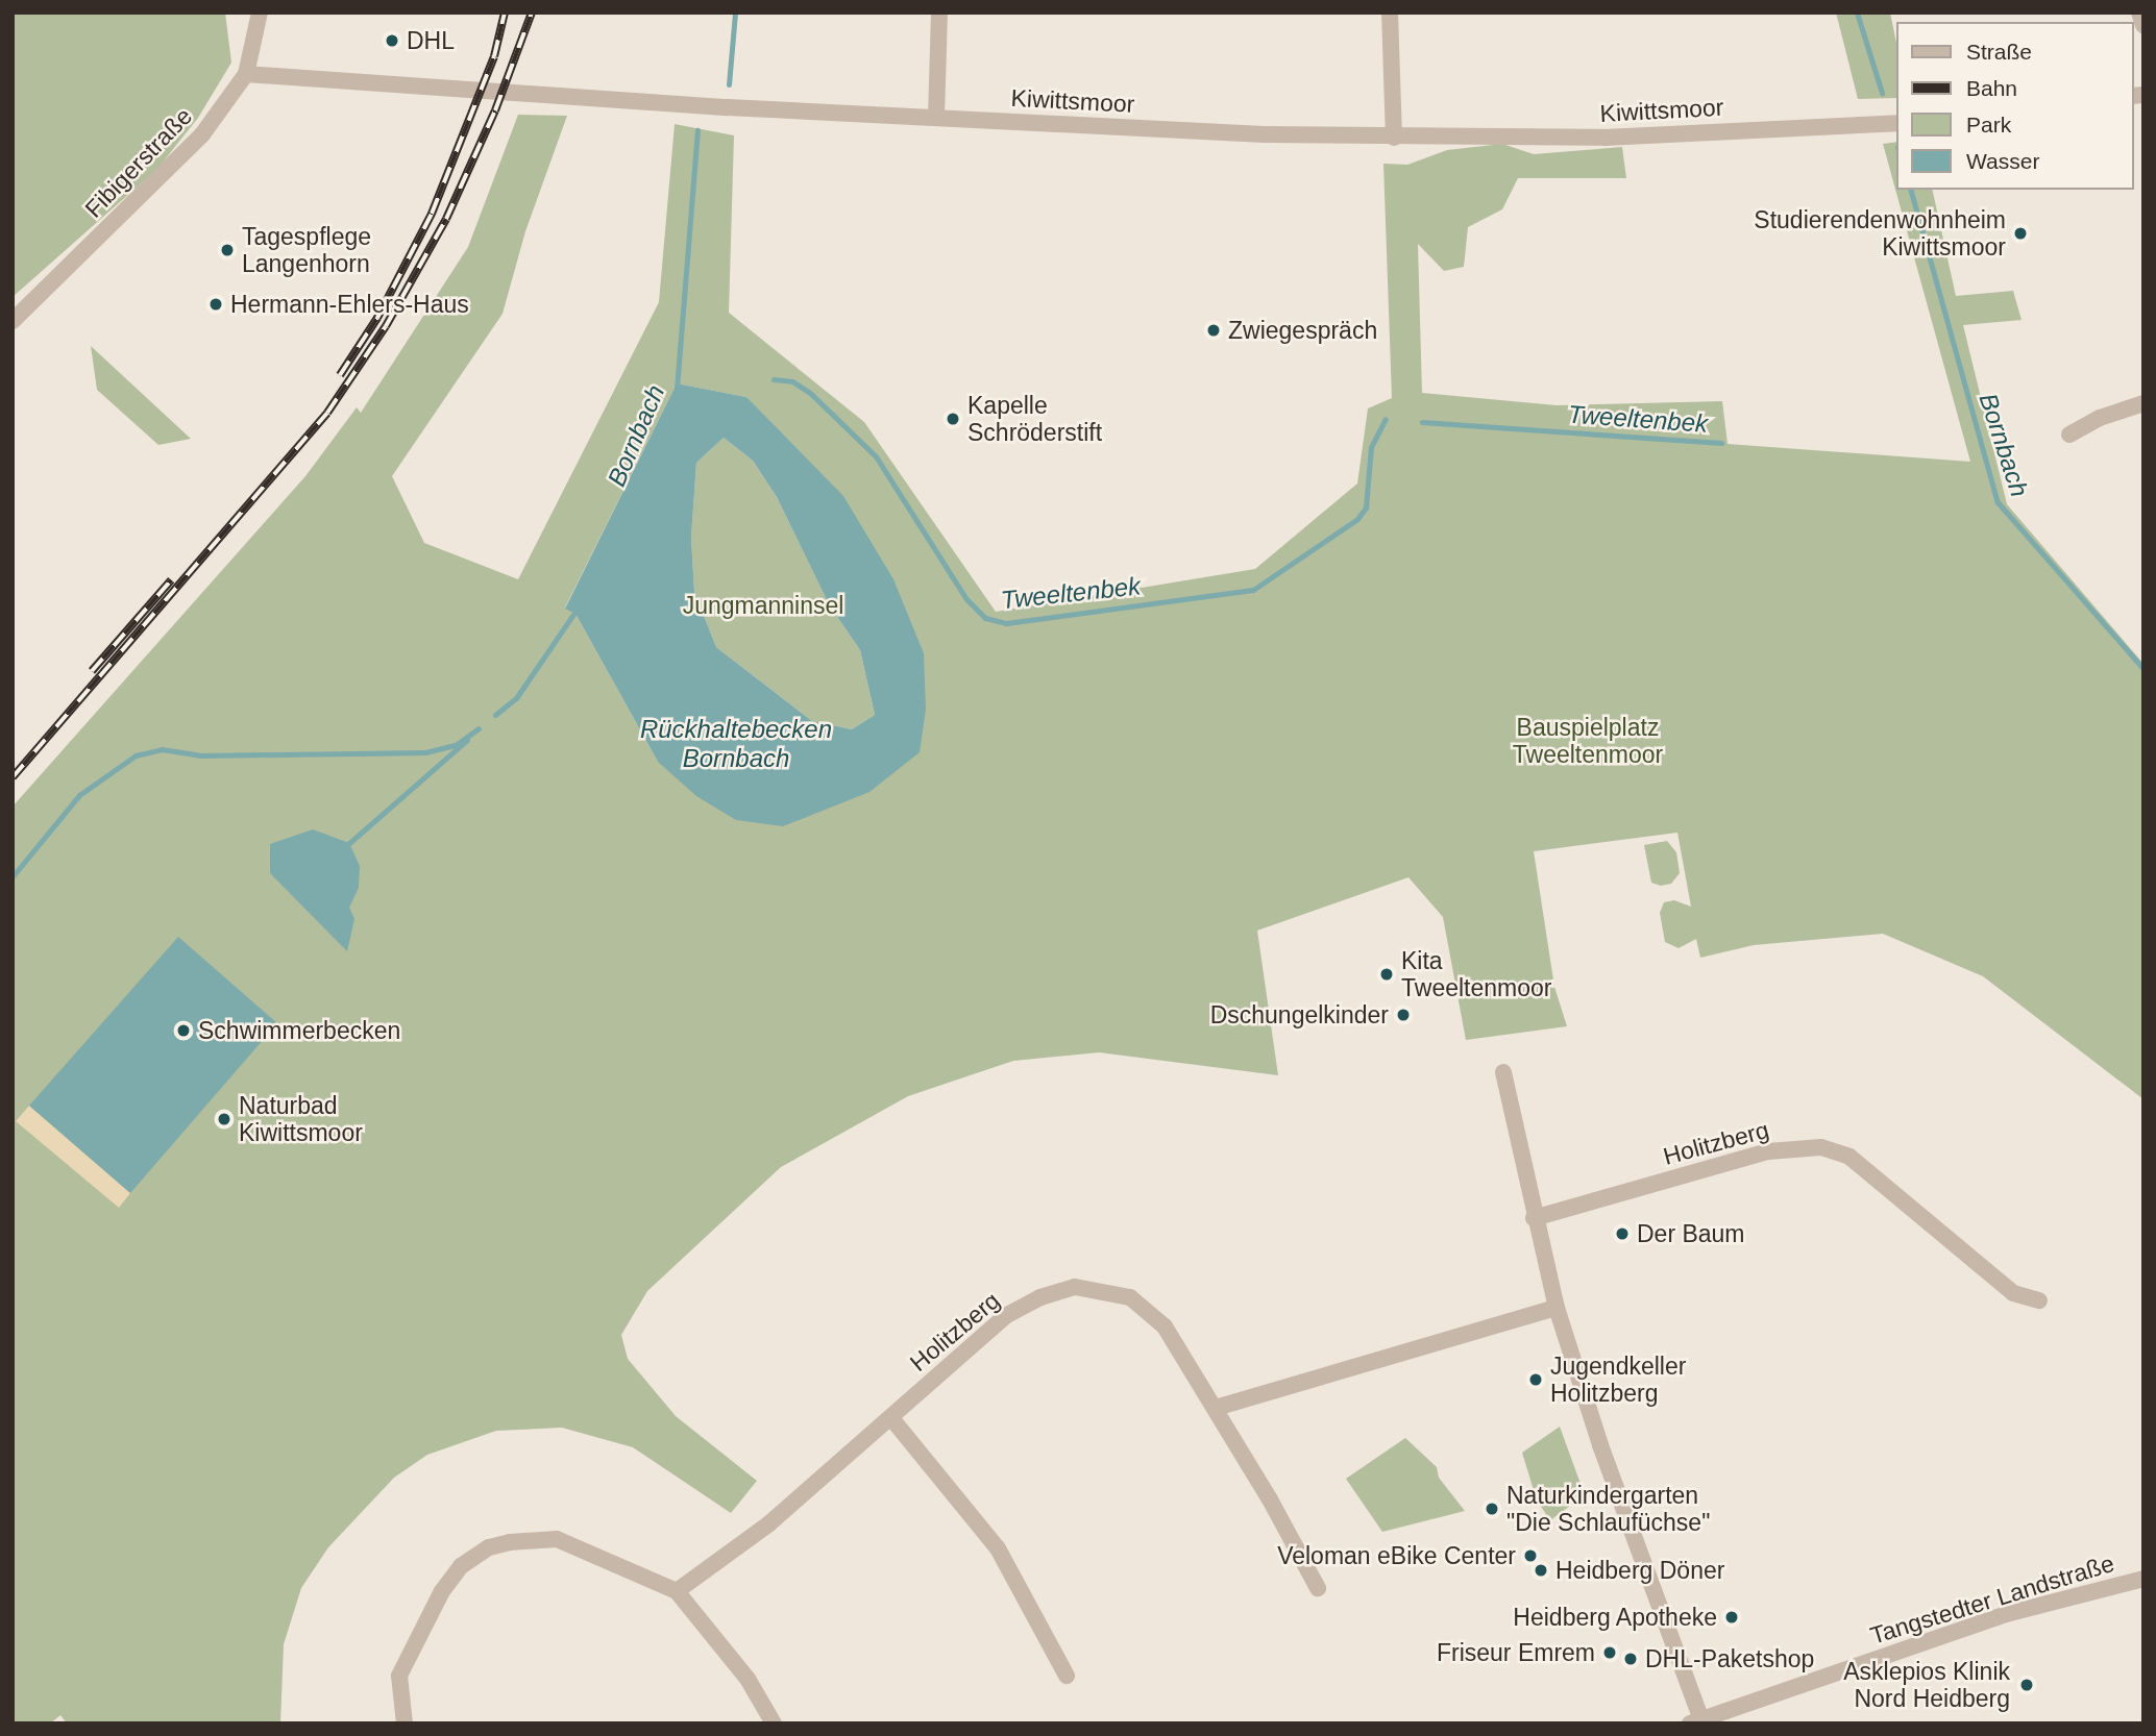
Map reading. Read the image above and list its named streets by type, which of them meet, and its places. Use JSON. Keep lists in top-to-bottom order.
{
  "streets": {
    "street": [
      "Kiwittsmoor",
      "Fibigerstraße",
      "Holitzberg",
      "Tangstedter Landstraße"
    ]
  },
  "crossings": [
    ["Kiwittsmoor", "Fibigerstraße"]
  ],
  "water": ["Tweeltenbek", "Bornbach", "Rückhaltebecken Bornbach"],
  "parks": ["Jungmanninsel", "Bauspielplatz Tweeltenmoor"],
  "places": [
    "DHL",
    "Studierendenwohnheim Kiwittsmoor",
    "Tagespflege Langenhorn",
    "Hermann-Ehlers-Haus",
    "Zwiegespräch",
    "Kapelle Schröderstift",
    "Kita Tweeltenmoor",
    "Dschungelkinder",
    "Schwimmerbecken",
    "Naturbad Kiwittsmoor",
    "Der Baum",
    "Jugendkeller Holitzberg",
    "Naturkindergarten \"Die Schlaufüchse\"",
    "Veloman eBike Center",
    "Heidberg Döner",
    "Heidberg Apotheke",
    "Friseur Emrem",
    "DHL-Paketshop",
    "Asklepios Klinik Nord Heidberg"
  ],
  "legend": [
    "Straße",
    "Bahn",
    "Park",
    "Wasser"
  ]
}
